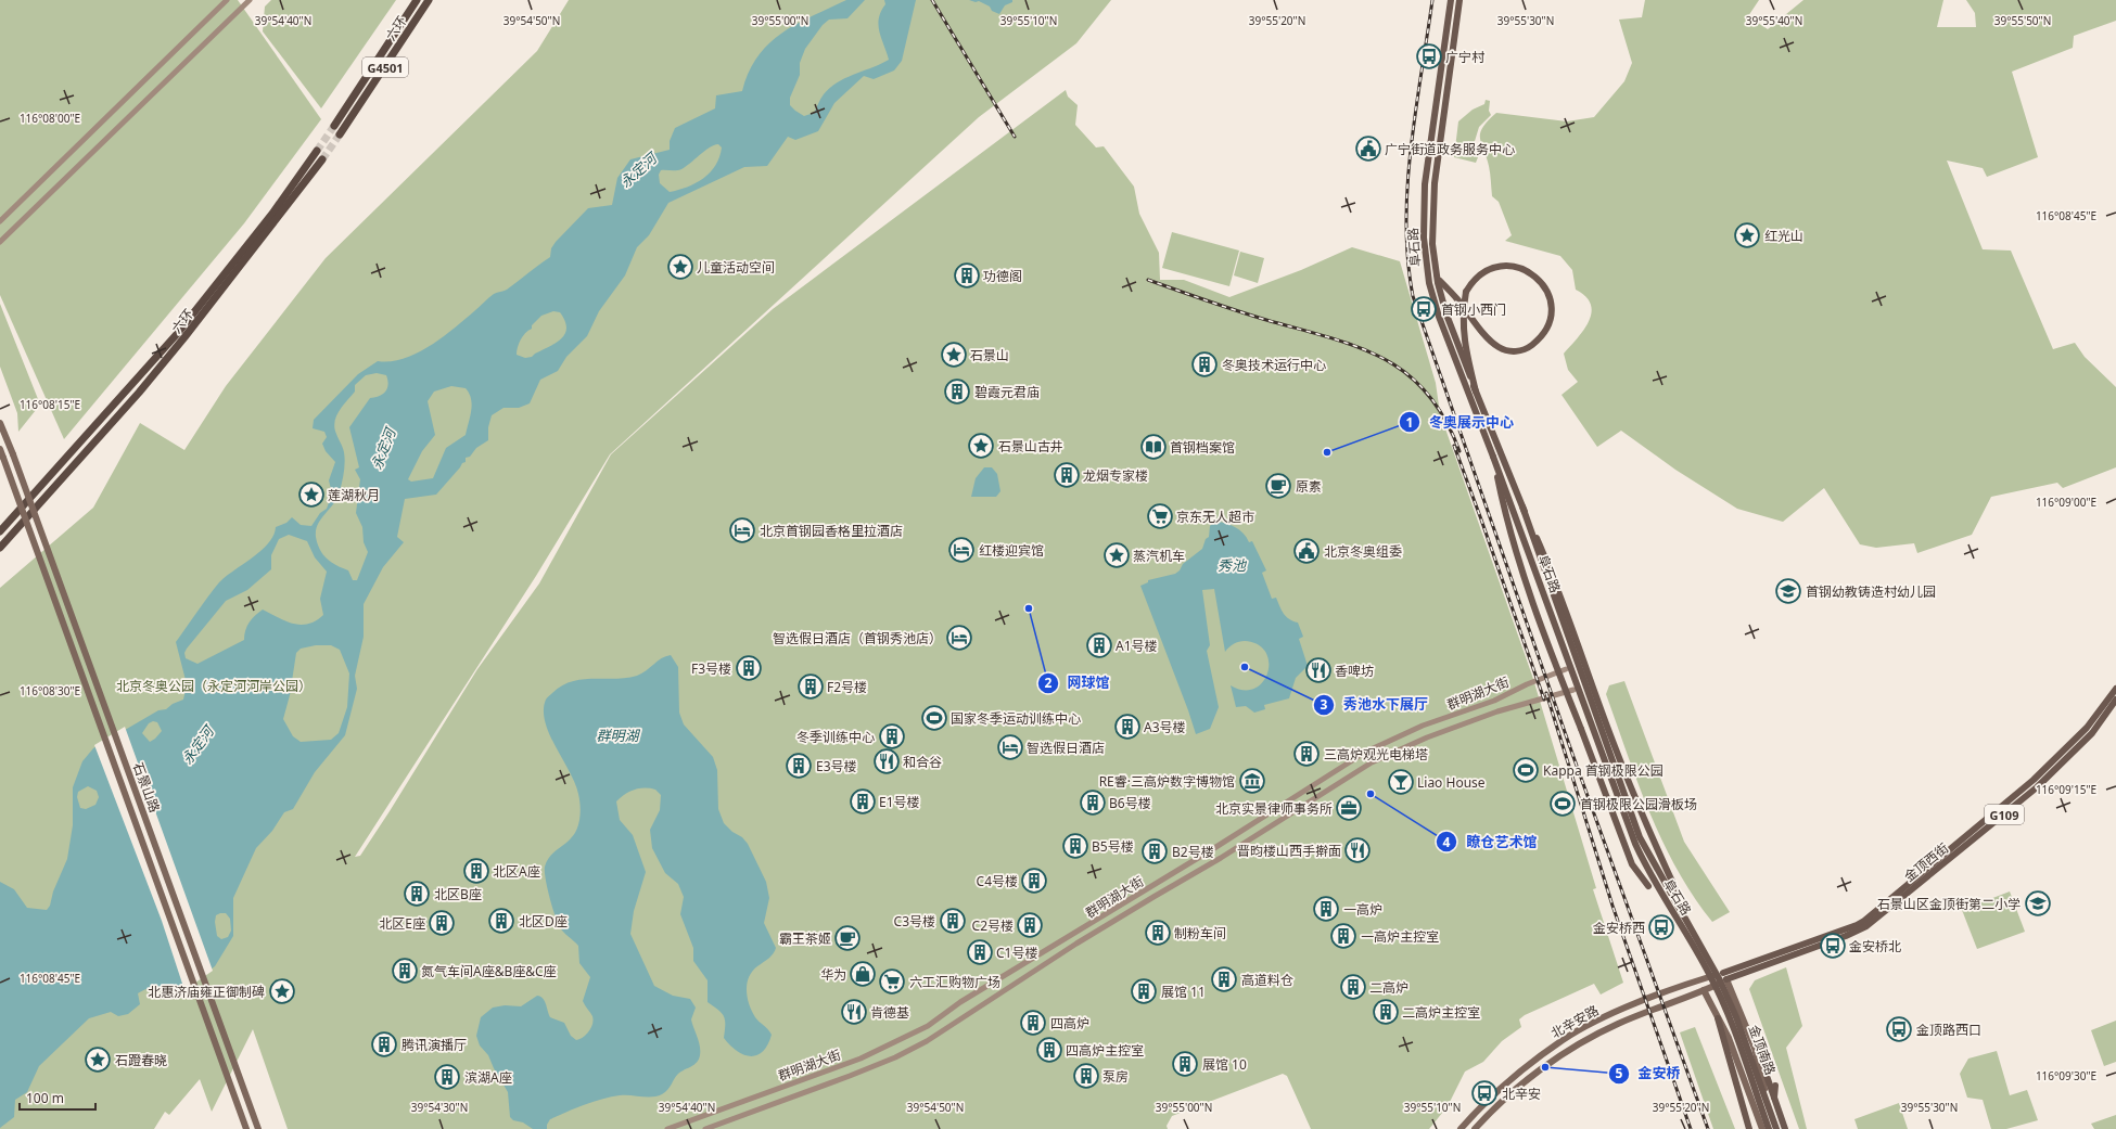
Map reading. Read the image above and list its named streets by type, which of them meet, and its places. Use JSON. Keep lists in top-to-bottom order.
{
  "streets": {
    "highway": [
      "六环",
      "G4501",
      "阜石路",
      "G109",
      "金顶西街"
    ],
    "main road": [
      "群明湖大街",
      "石景山路",
      "北辛安路",
      "金顶南路"
    ]
  },
  "crossings": [
    ["阜石路", "金顶南路"],
    ["金顶西街", "北辛安路"],
    ["金顶西街", "金顶南路"],
    ["北辛安路", "金顶南路"]
  ],
  "water": ["永定河", "秀池", "群明湖"],
  "parks": ["北京冬奥公园（永定河河岸公园）"],
  "places": {
    "bus stop": [
      "广宁村",
      "首钢小西门",
      "金安桥西",
      "金安桥北",
      "金顶路西口",
      "北辛安"
    ],
    "public building": ["广宁街道政务服务中心", "北京冬奥组委"],
    "place": [
      "红光山",
      "儿童活动空间",
      "石景山",
      "石景山古井",
      "莲湖秋月",
      "蒸汽机车",
      "北惠济庙雍正御制碑",
      "石蹬春晓"
    ],
    "building": [
      "功德阁",
      "冬奥技术运行中心",
      "碧霞元君庙",
      "龙烟专家楼",
      "A1号楼",
      "F3号楼",
      "F2号楼",
      "A3号楼",
      "冬季训练中心",
      "三高炉观光电梯塔",
      "E3号楼",
      "E1号楼",
      "B6号楼",
      "B5号楼",
      "B2号楼",
      "北区A座",
      "C4号楼",
      "北区B座",
      "一高炉",
      "北区D座",
      "C3号楼",
      "北区E座",
      "C2号楼",
      "制粉车间",
      "一高炉主控室",
      "C1号楼",
      "氮气车间A座&B座&C座",
      "高道料仓",
      "二高炉",
      "展馆 11",
      "二高炉主控室",
      "四高炉",
      "腾讯演播厅",
      "四高炉主控室",
      "展馆 10",
      "泵房",
      "滨湖A座"
    ],
    "library": ["首钢档案馆"],
    "other": [
      "冬奥展示中心",
      "网球馆",
      "秀池水下展厅",
      "瞭仓艺术馆",
      "金安桥"
    ],
    "cafe": ["原素", "霸王茶姬"],
    "supermarket": ["京东无人超市", "六工汇购物广场"],
    "hotel": [
      "北京首钢园香格里拉酒店",
      "红楼迎宾馆",
      "智选假日酒店（首钢秀池店）",
      "智选假日酒店"
    ],
    "school or university": ["首钢幼教铸造村幼儿园", "石景山区金顶街第二小学"],
    "restaurant": [
      "香啤坊",
      "和合谷",
      "晋昀楼山西手擀面",
      "肯德基"
    ],
    "sports": ["国家冬季运动训练中心", "Kappa 首钢极限公园", "首钢极限公园滑板场"],
    "museum": ["RE睿·三高炉数字博物馆"],
    "bar": ["Liao House"],
    "office": ["北京实景律师事务所"],
    "shop": ["华为"]
  },
  "scale_bar": "100 m",
  "coordinates": [
    "39°54'50\"N",
    "39°55'20\"N",
    "39°55'40\"N",
    "39°54'40\"N",
    "39°55'00\"N",
    "39°55'10\"N",
    "39°55'30\"N",
    "39°55'50\"N",
    "116°08'00\"E",
    "116°08'45\"E",
    "116°08'15\"E",
    "116°09'00\"E",
    "116°08'30\"E",
    "116°09'15\"E",
    "116°09'30\"E",
    "39°54'30\"N"
  ]
}
